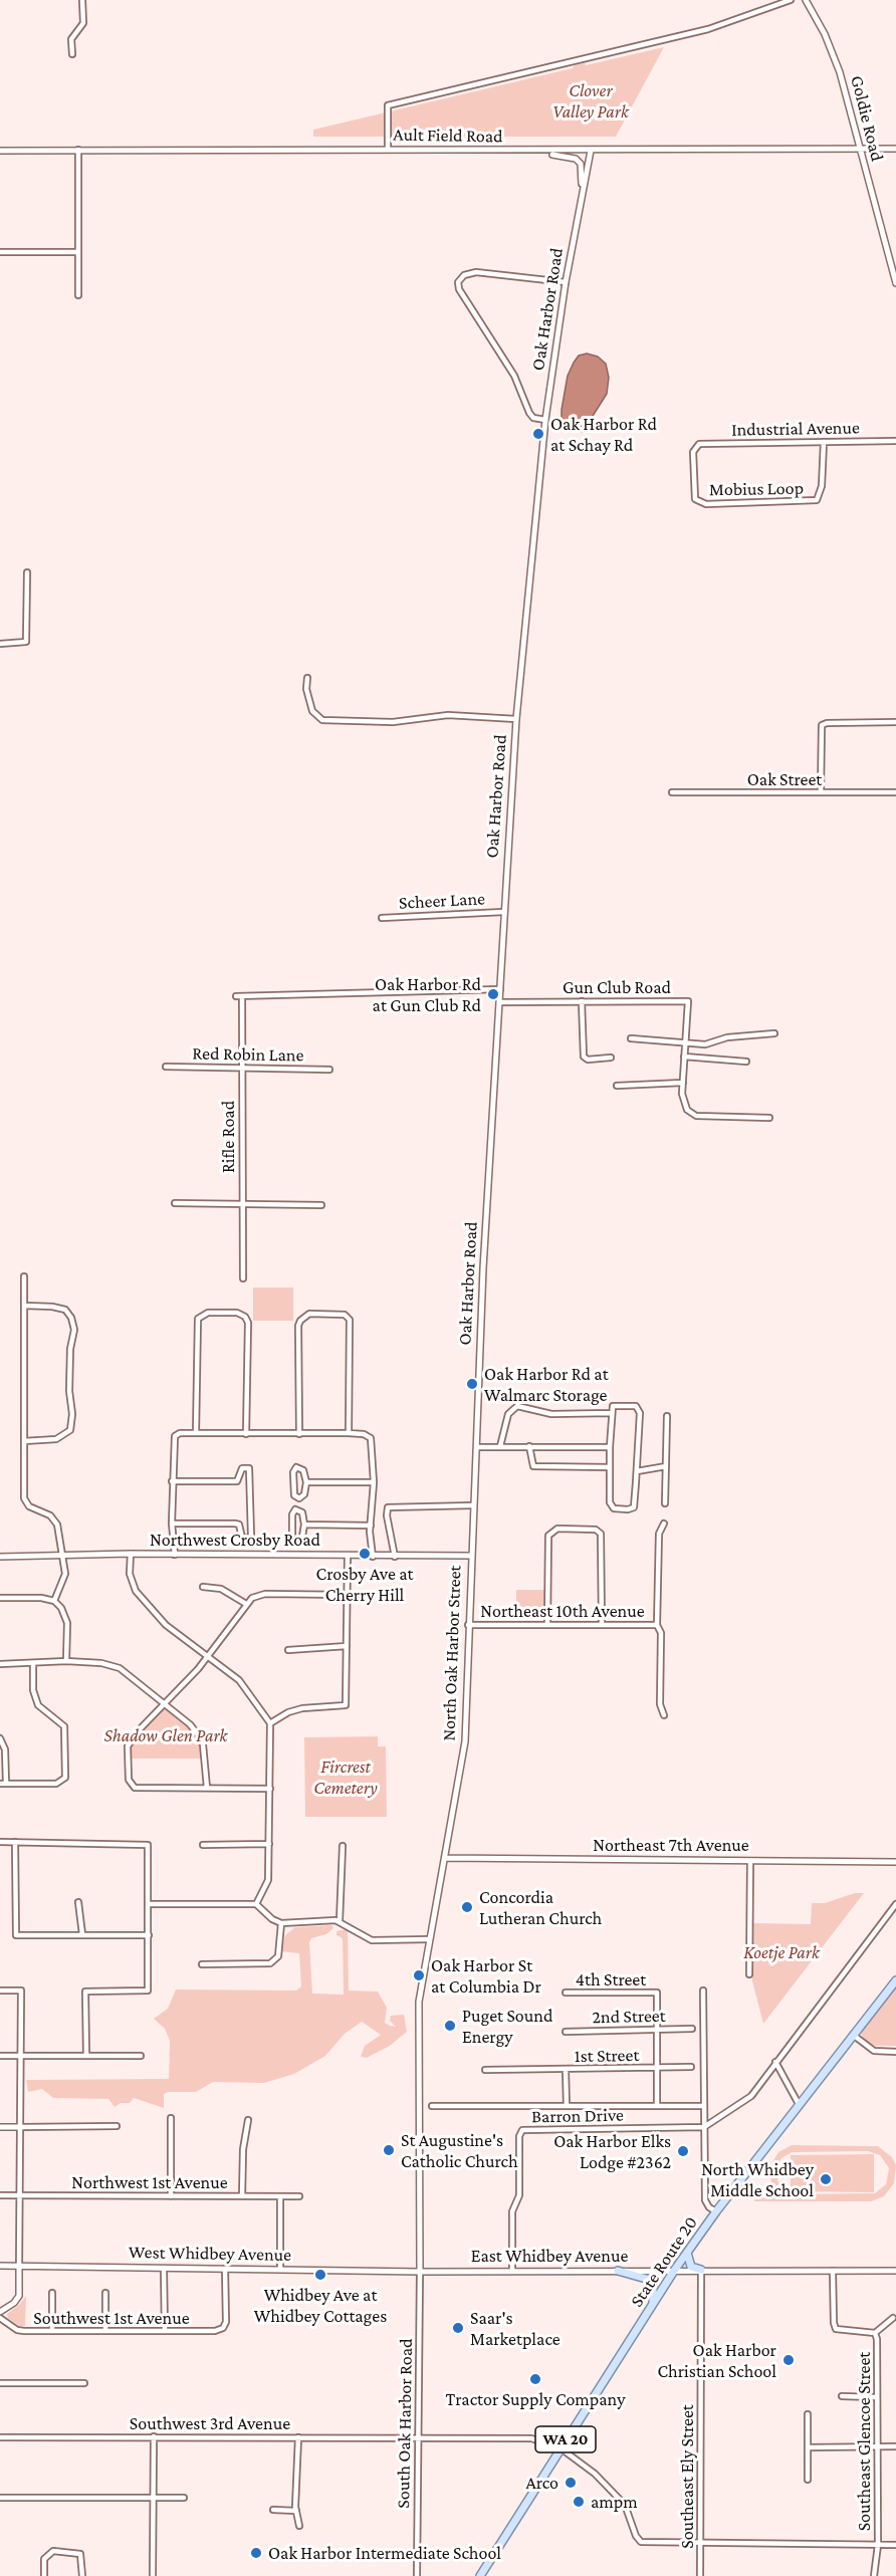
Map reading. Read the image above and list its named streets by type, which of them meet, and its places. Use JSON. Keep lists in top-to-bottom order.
{
  "streets": {
    "main road": ["State Route 20", "WA 20"],
    "street": [
      "Goldie Road",
      "Ault Field Road",
      "Oak Harbor Road",
      "Industrial Avenue",
      "Mobius Loop",
      "Oak Street",
      "Scheer Lane",
      "Gun Club Road",
      "Red Robin Lane",
      "Rifle Road",
      "Northwest Crosby Road",
      "Northeast 10th Avenue",
      "North Oak Harbor Street",
      "Northeast 7th Avenue",
      "4th Street",
      "2nd Street",
      "1st Street",
      "Barron Drive",
      "Northwest 1st Avenue",
      "West Whidbey Avenue",
      "East Whidbey Avenue",
      "Southwest 1st Avenue",
      "Southwest 3rd Avenue",
      "South Oak Harbor Road",
      "Southeast Glencoe Street",
      "Southeast Ely Street"
    ]
  },
  "crossings": [
    ["Goldie Road", "Ault Field Road"],
    ["Ault Field Road", "Oak Harbor Road"],
    ["Oak Harbor Road", "Scheer Lane"],
    ["Oak Harbor Road", "Gun Club Road"],
    ["Oak Harbor Road", "North Oak Harbor Street"],
    ["Industrial Avenue", "Mobius Loop"],
    ["Red Robin Lane", "Rifle Road"],
    ["Northwest Crosby Road", "North Oak Harbor Street"],
    ["Northeast 10th Avenue", "North Oak Harbor Street"],
    ["North Oak Harbor Street", "Northeast 7th Avenue"],
    ["North Oak Harbor Street", "West Whidbey Avenue"],
    ["North Oak Harbor Street", "East Whidbey Avenue"],
    ["North Oak Harbor Street", "South Oak Harbor Road"],
    ["4th Street", "2nd Street"],
    ["Barron Drive", "East Whidbey Avenue"],
    ["West Whidbey Avenue", "East Whidbey Avenue"],
    ["West Whidbey Avenue", "Southwest 1st Avenue"],
    ["West Whidbey Avenue", "South Oak Harbor Road"],
    ["East Whidbey Avenue", "State Route 20"],
    ["East Whidbey Avenue", "South Oak Harbor Road"],
    ["East Whidbey Avenue", "Southeast Glencoe Street"],
    ["East Whidbey Avenue", "Southeast Ely Street"],
    ["State Route 20", "Southwest 3rd Avenue"],
    ["Southwest 3rd Avenue", "South Oak Harbor Road"],
    ["Southwest 3rd Avenue", "Southeast Ely Street"]
  ],
  "parks": [
    "Clover Valley Park",
    "Shadow Glen Park",
    "Fircrest Cemetery",
    "Koetje Park"
  ],
  "places": [
    "Oak Harbor Rd at Schay Rd",
    "Oak Harbor Rd at Gun Club Rd",
    "Oak Harbor Rd at Walmarc Storage",
    "Crosby Ave at Cherry Hill",
    "Concordia Lutheran Church",
    "Oak Harbor St at Columbia Dr",
    "Puget Sound Energy",
    "St Augustine's Catholic Church",
    "Oak Harbor Elks Lodge #2362",
    "North Whidbey Middle School",
    "Whidbey Ave at Whidbey Cottages",
    "Saar's Marketplace",
    "Oak Harbor Christian School",
    "Tractor Supply Company",
    "Arco",
    "ampm",
    "Oak Harbor Intermediate School"
  ]
}
